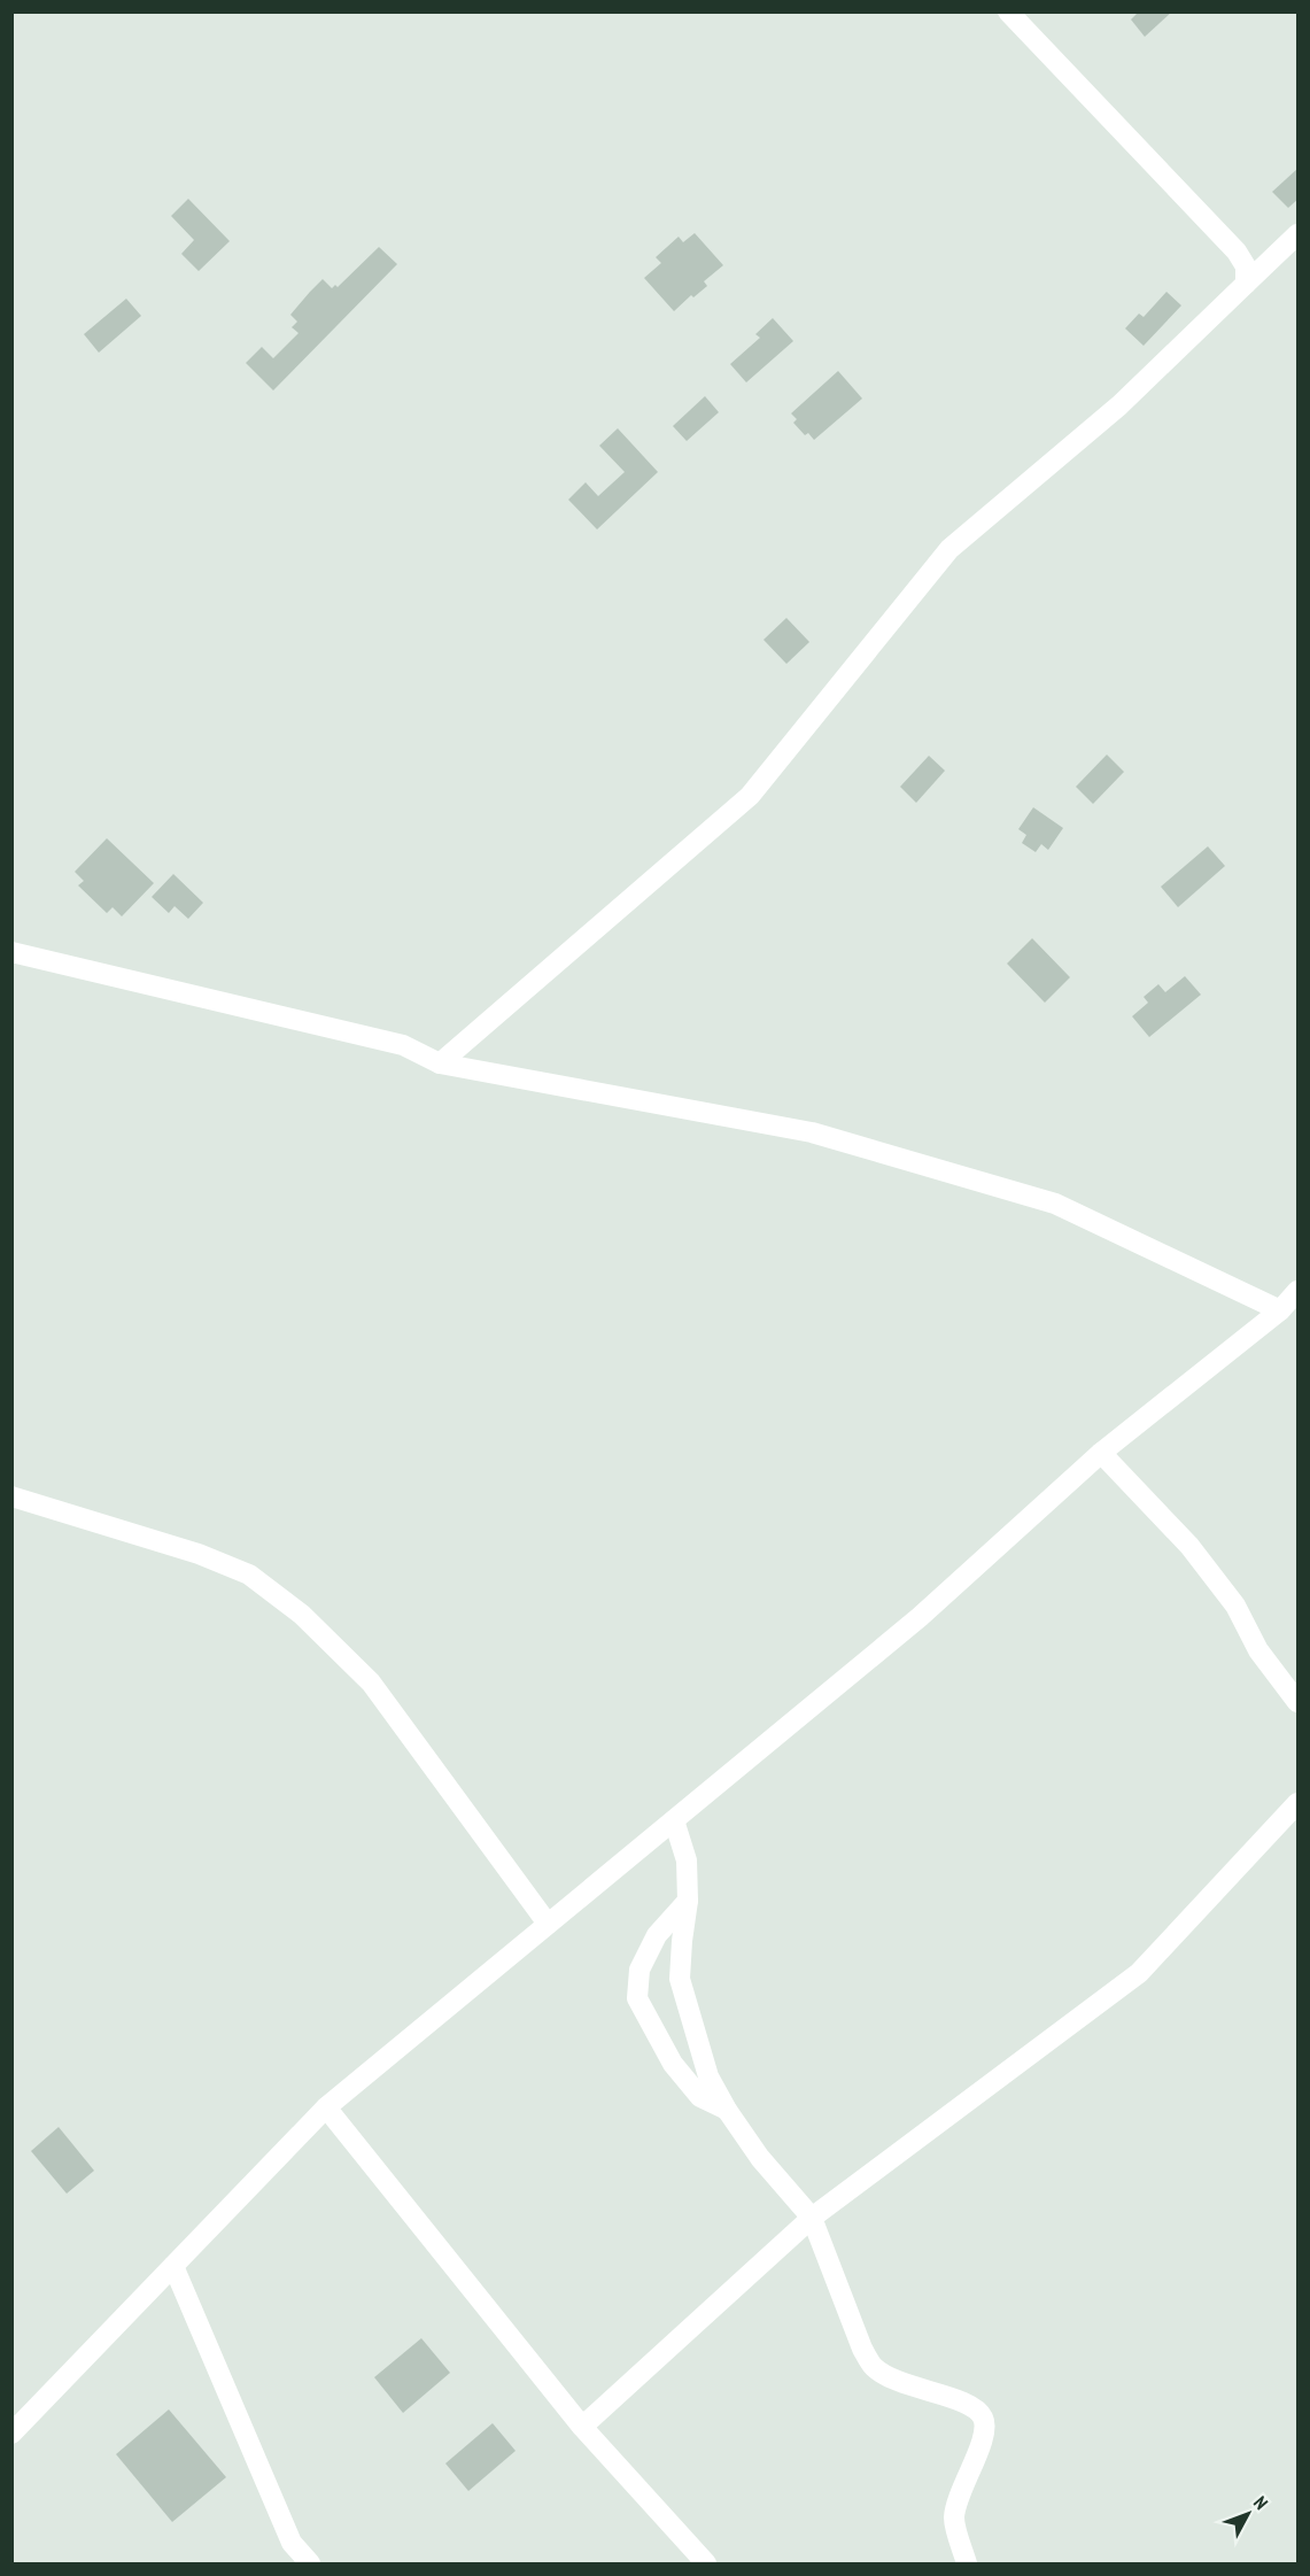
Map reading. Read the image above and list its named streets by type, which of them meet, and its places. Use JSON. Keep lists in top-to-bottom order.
{
  "north": "top right"
}
